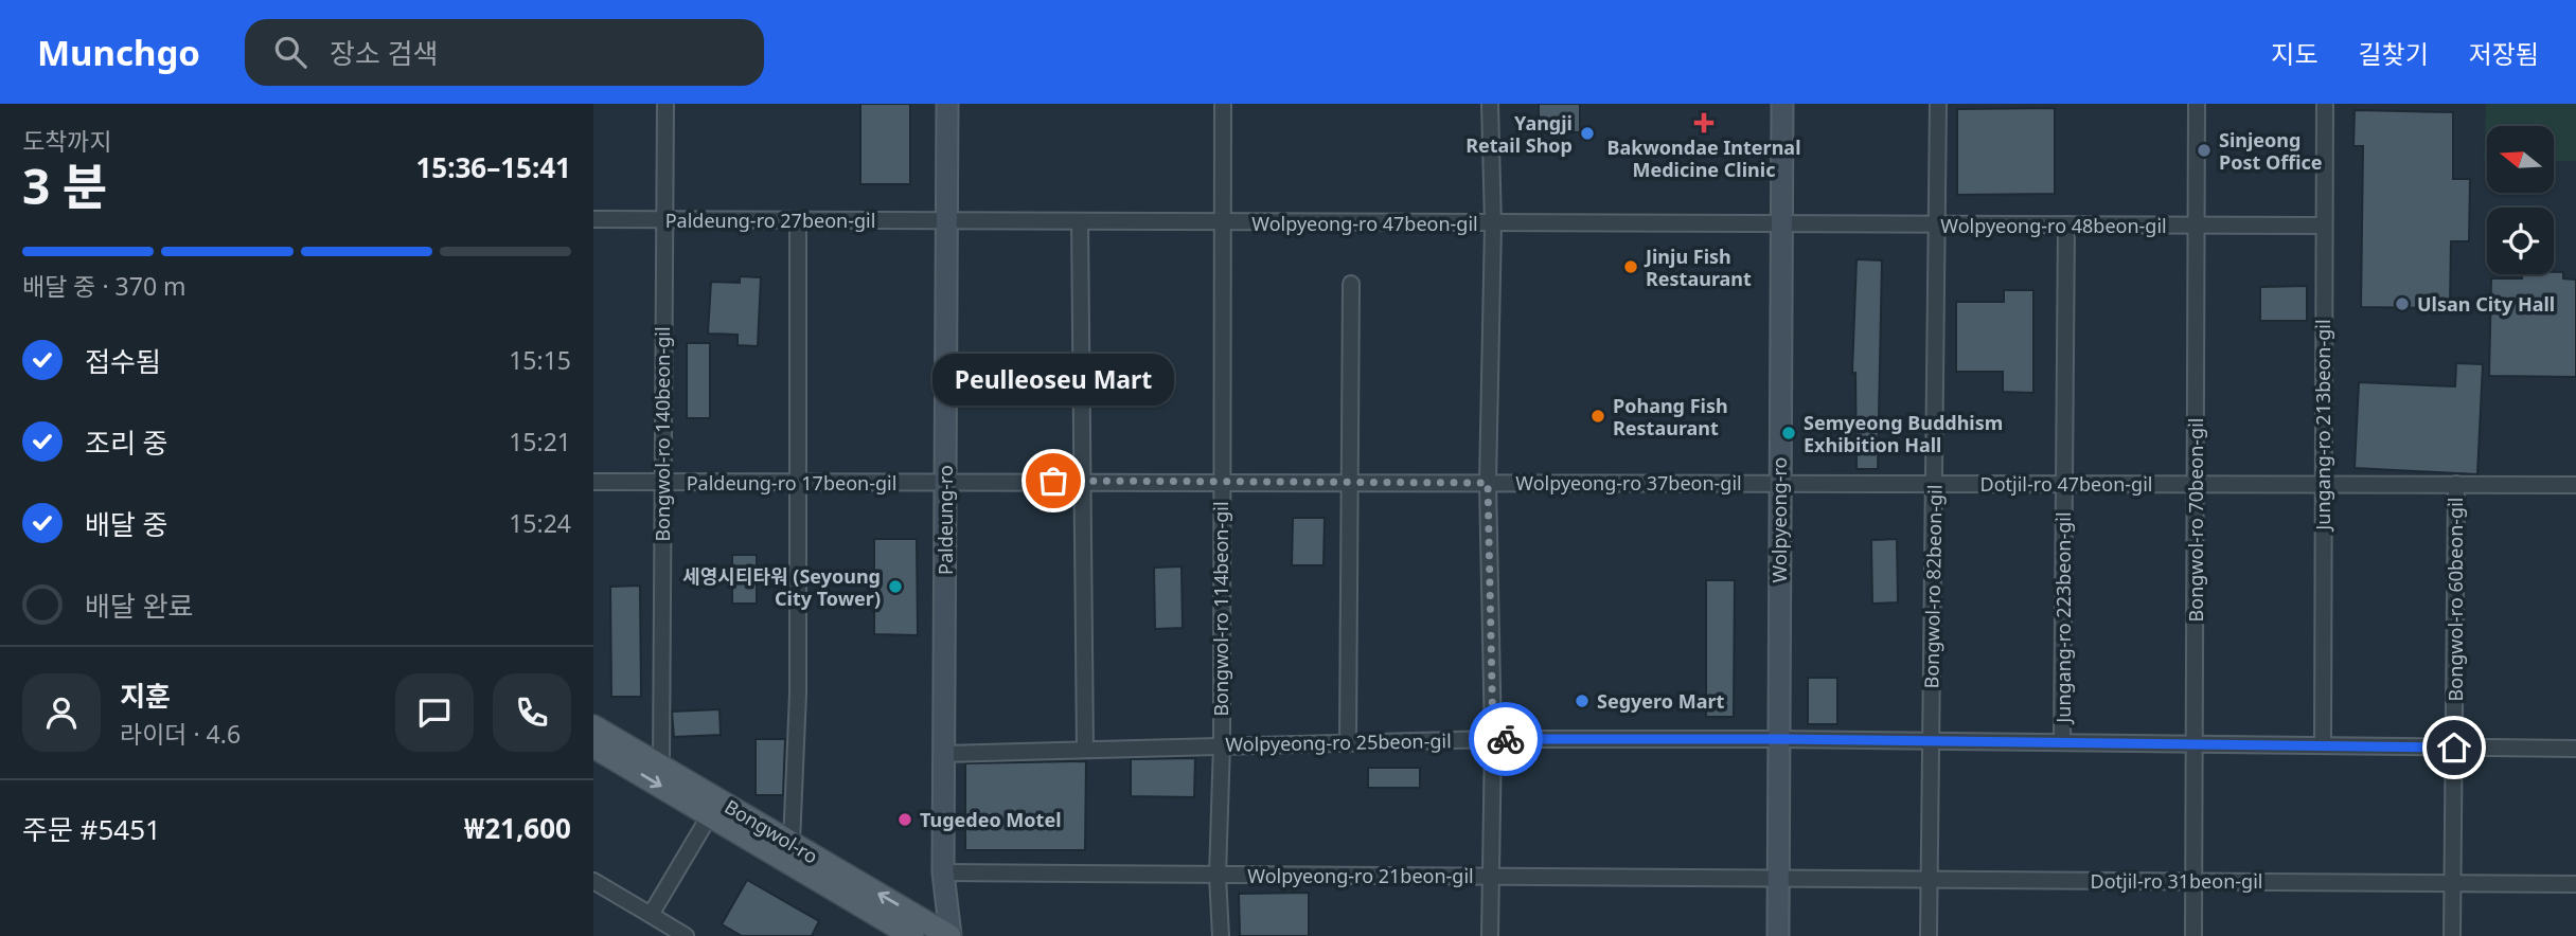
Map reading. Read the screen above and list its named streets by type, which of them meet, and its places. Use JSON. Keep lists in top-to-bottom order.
{
  "streets": {
    "main road": ["Paldeung-ro", "Wolpyeong-ro", "Bongwol-ro"],
    "street": [
      "Paldeung-ro 27beon-gil",
      "Wolpyeong-ro 47beon-gil",
      "Wolpyeong-ro 48beon-gil",
      "Jungang-ro 213beon-gil",
      "Bongwol-ro 140beon-gil",
      "Paldeung-ro 17beon-gil",
      "Wolpyeong-ro 37beon-gil",
      "Dotjil-ro 47beon-gil",
      "Bongwol-ro 70beon-gil",
      "Bongwol-ro 82beon-gil",
      "Bongwol-ro 60beon-gil",
      "Bongwol-ro 114beon-gil",
      "Jungang-ro 223beon-gil",
      "Wolpyeong-ro 25beon-gil",
      "Wolpyeong-ro 21beon-gil",
      "Dotjil-ro 31beon-gil"
    ]
  },
  "crossings": [
    ["Paldeung-ro 27beon-gil", "Wolpyeong-ro 47beon-gil"],
    ["Paldeung-ro 27beon-gil", "Bongwol-ro 140beon-gil"],
    ["Paldeung-ro 27beon-gil", "Paldeung-ro"],
    ["Wolpyeong-ro 47beon-gil", "Wolpyeong-ro 48beon-gil"],
    ["Wolpyeong-ro 47beon-gil", "Paldeung-ro"],
    ["Wolpyeong-ro 47beon-gil", "Wolpyeong-ro"],
    ["Wolpyeong-ro 47beon-gil", "Bongwol-ro 114beon-gil"],
    ["Wolpyeong-ro 48beon-gil", "Jungang-ro 213beon-gil"],
    ["Wolpyeong-ro 48beon-gil", "Wolpyeong-ro"],
    ["Wolpyeong-ro 48beon-gil", "Bongwol-ro 70beon-gil"],
    ["Wolpyeong-ro 48beon-gil", "Bongwol-ro 82beon-gil"],
    ["Wolpyeong-ro 48beon-gil", "Jungang-ro 223beon-gil"],
    ["Jungang-ro 213beon-gil", "Dotjil-ro 47beon-gil"],
    ["Jungang-ro 213beon-gil", "Wolpyeong-ro 25beon-gil"],
    ["Bongwol-ro 140beon-gil", "Paldeung-ro 17beon-gil"],
    ["Bongwol-ro 140beon-gil", "Bongwol-ro"],
    ["Paldeung-ro 17beon-gil", "Wolpyeong-ro 37beon-gil"],
    ["Paldeung-ro 17beon-gil", "Paldeung-ro"],
    ["Wolpyeong-ro 37beon-gil", "Dotjil-ro 47beon-gil"],
    ["Wolpyeong-ro 37beon-gil", "Paldeung-ro"],
    ["Wolpyeong-ro 37beon-gil", "Wolpyeong-ro"],
    ["Wolpyeong-ro 37beon-gil", "Bongwol-ro 114beon-gil"],
    ["Dotjil-ro 47beon-gil", "Wolpyeong-ro"],
    ["Dotjil-ro 47beon-gil", "Bongwol-ro 70beon-gil"],
    ["Dotjil-ro 47beon-gil", "Bongwol-ro 82beon-gil"],
    ["Dotjil-ro 47beon-gil", "Bongwol-ro 60beon-gil"],
    ["Dotjil-ro 47beon-gil", "Jungang-ro 223beon-gil"],
    ["Paldeung-ro", "Wolpyeong-ro 25beon-gil"],
    ["Paldeung-ro", "Bongwol-ro"],
    ["Paldeung-ro", "Wolpyeong-ro 21beon-gil"],
    ["Wolpyeong-ro", "Wolpyeong-ro 25beon-gil"],
    ["Wolpyeong-ro", "Wolpyeong-ro 21beon-gil"],
    ["Wolpyeong-ro", "Dotjil-ro 31beon-gil"],
    ["Bongwol-ro 70beon-gil", "Wolpyeong-ro 25beon-gil"],
    ["Bongwol-ro 70beon-gil", "Dotjil-ro 31beon-gil"],
    ["Bongwol-ro 82beon-gil", "Wolpyeong-ro 25beon-gil"],
    ["Bongwol-ro 82beon-gil", "Dotjil-ro 31beon-gil"],
    ["Bongwol-ro 60beon-gil", "Wolpyeong-ro 25beon-gil"],
    ["Bongwol-ro 60beon-gil", "Dotjil-ro 31beon-gil"],
    ["Bongwol-ro 114beon-gil", "Wolpyeong-ro 25beon-gil"],
    ["Bongwol-ro 114beon-gil", "Wolpyeong-ro 21beon-gil"],
    ["Jungang-ro 223beon-gil", "Wolpyeong-ro 25beon-gil"],
    ["Wolpyeong-ro 21beon-gil", "Dotjil-ro 31beon-gil"]
  ],
  "places": {
    "health": ["Bakwondae Internal Medicine Clinic"],
    "other": [
      "Yangji Retail Shop",
      "Sinjeong Post Office",
      "Jinju Fish Restaurant",
      "Ulsan City Hall",
      "Pohang Fish Restaurant",
      "Semyeong Buddhism Exhibition Hall",
      "Peulleoseu Mart",
      "세영시티타워 (Seyoung City Tower)",
      "Segyero Mart",
      "Tugedeo Motel"
    ]
  },
  "north": "left",
  "page": {
    "header": "Munchgo",
    "search": "장소 검색",
    "nav": ["지도", "길찾기", "저장됨"],
    "heading": ["3 분", "도착까지", "15:36–15:41"],
    "panel": [
      "지훈",
      "라이더 · 4.6",
      "주문 #5451",
      "₩21,600"
    ],
    "bar": "배달 중 · 370 m",
    "list": [
      ["접수됨", "15:15"],
      ["조리 중", "15:21"],
      ["배달 중", "15:24"],
      "배달 완료"
    ],
    "bubble": "Peulleoseu Mart"
  }
}
